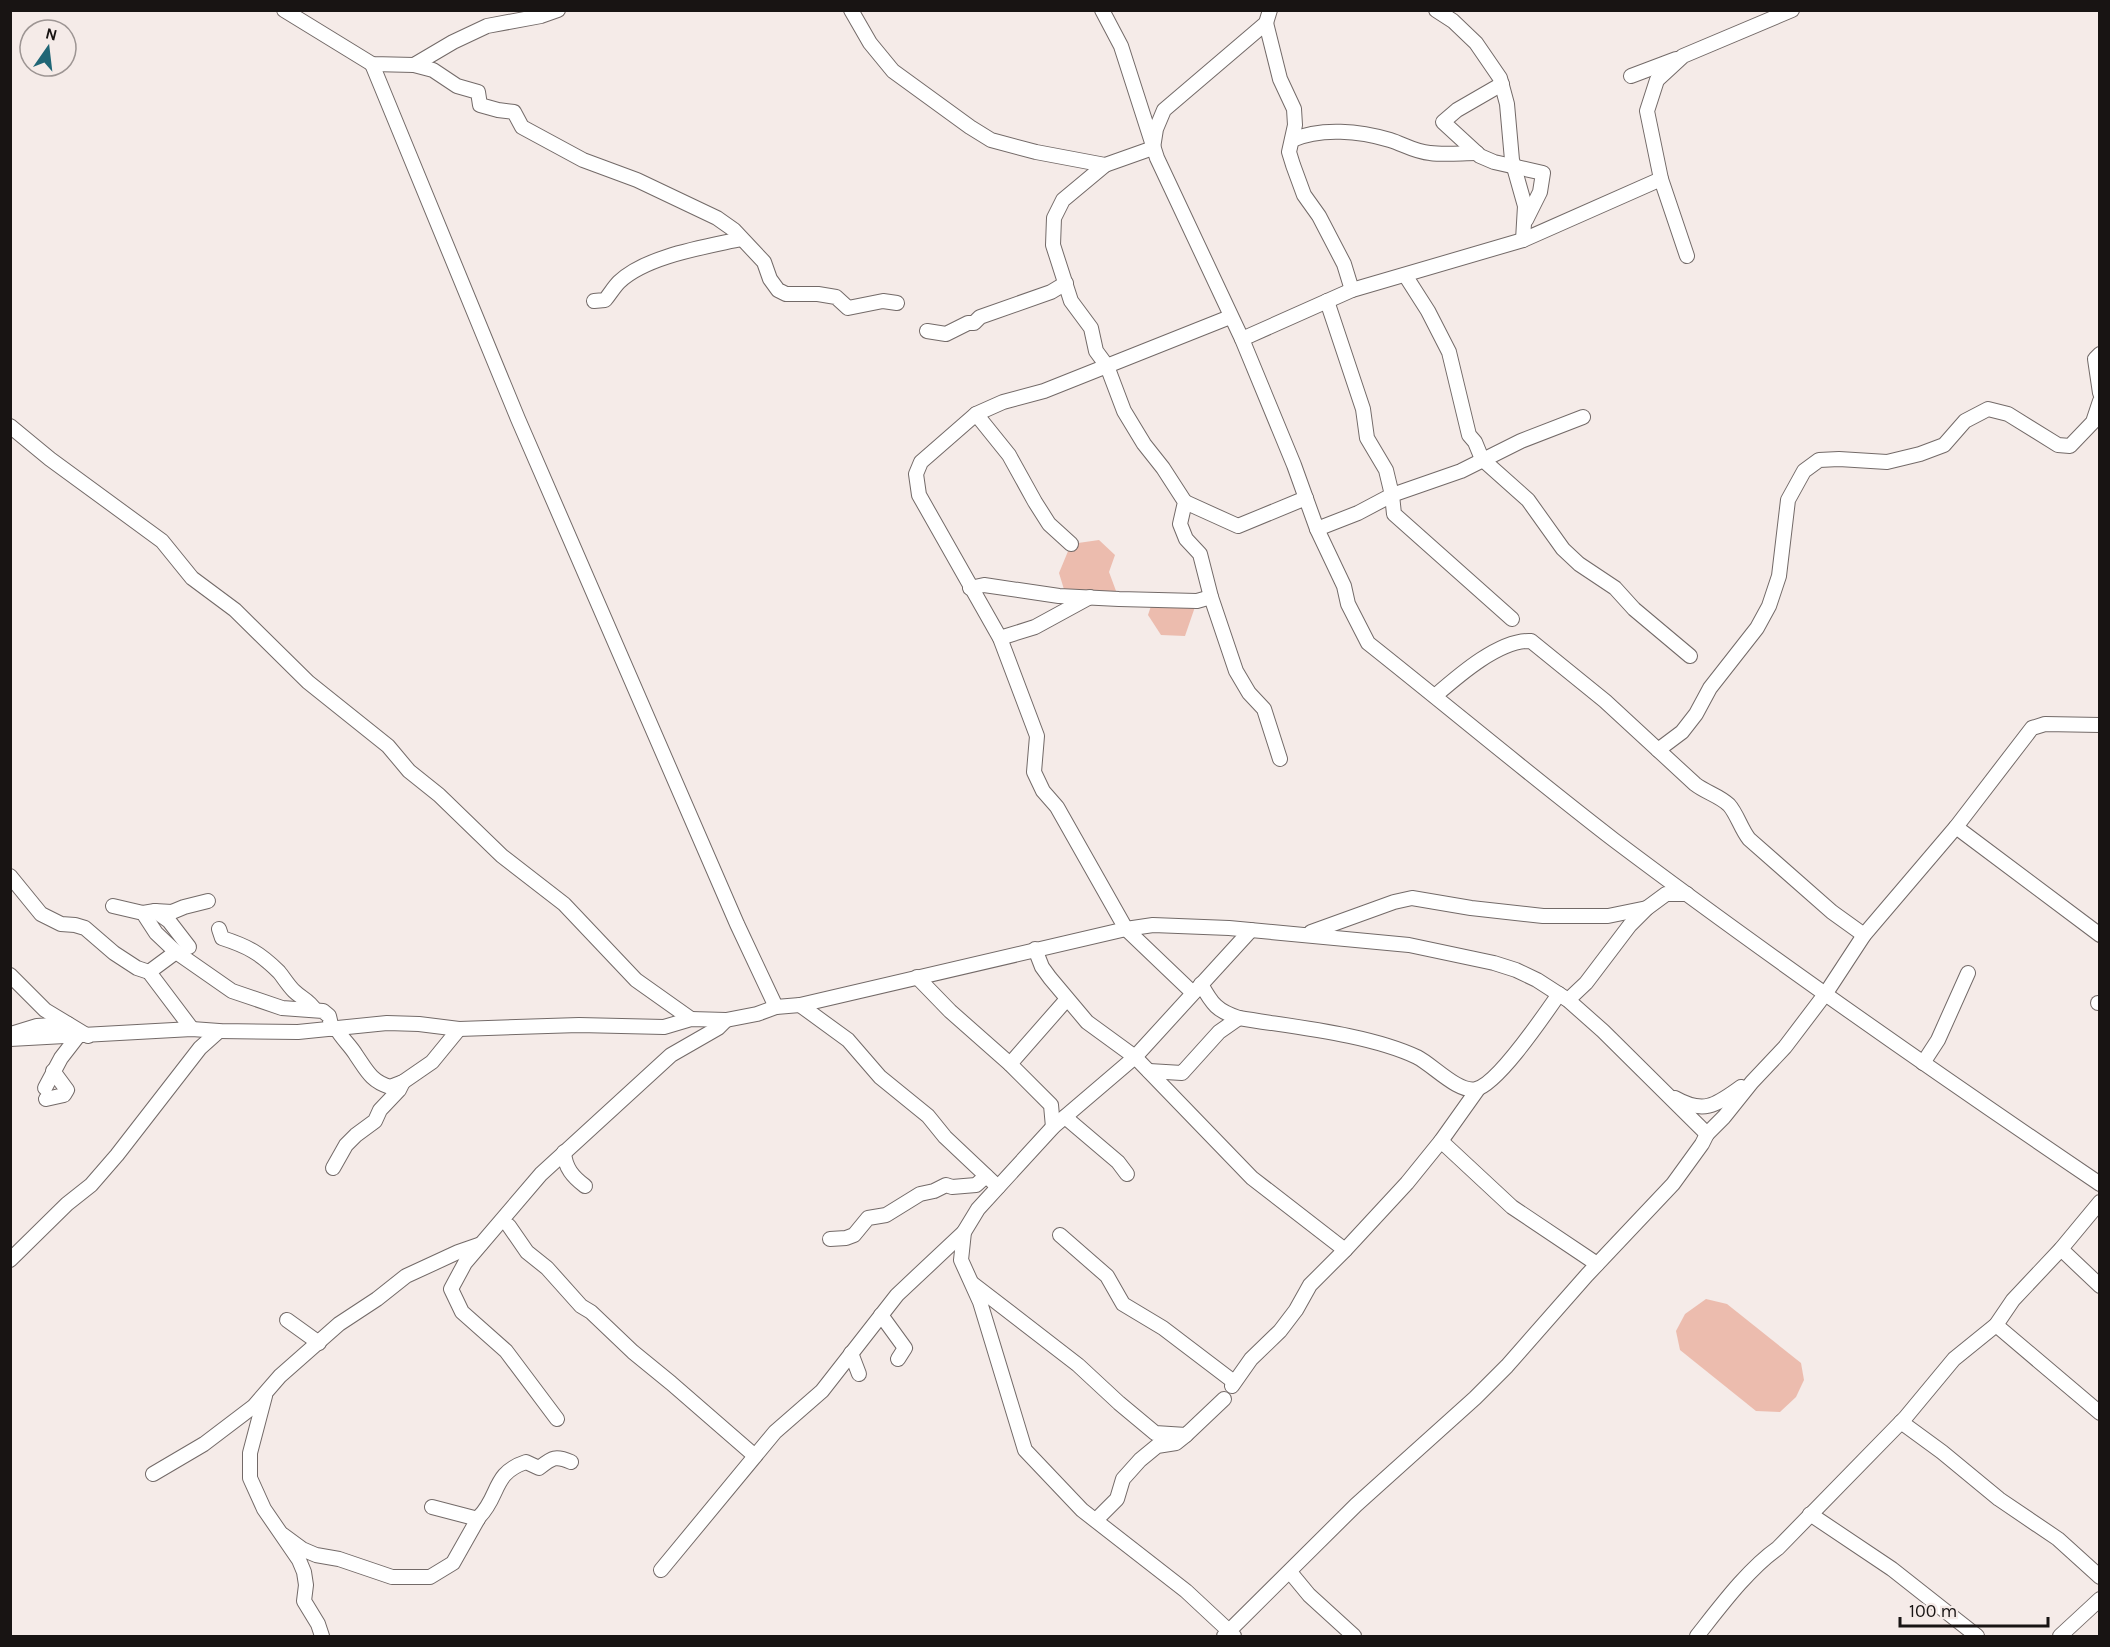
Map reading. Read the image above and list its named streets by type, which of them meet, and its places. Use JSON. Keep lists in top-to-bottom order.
{
  "scale_bar": "100 m",
  "north": "top"
}
